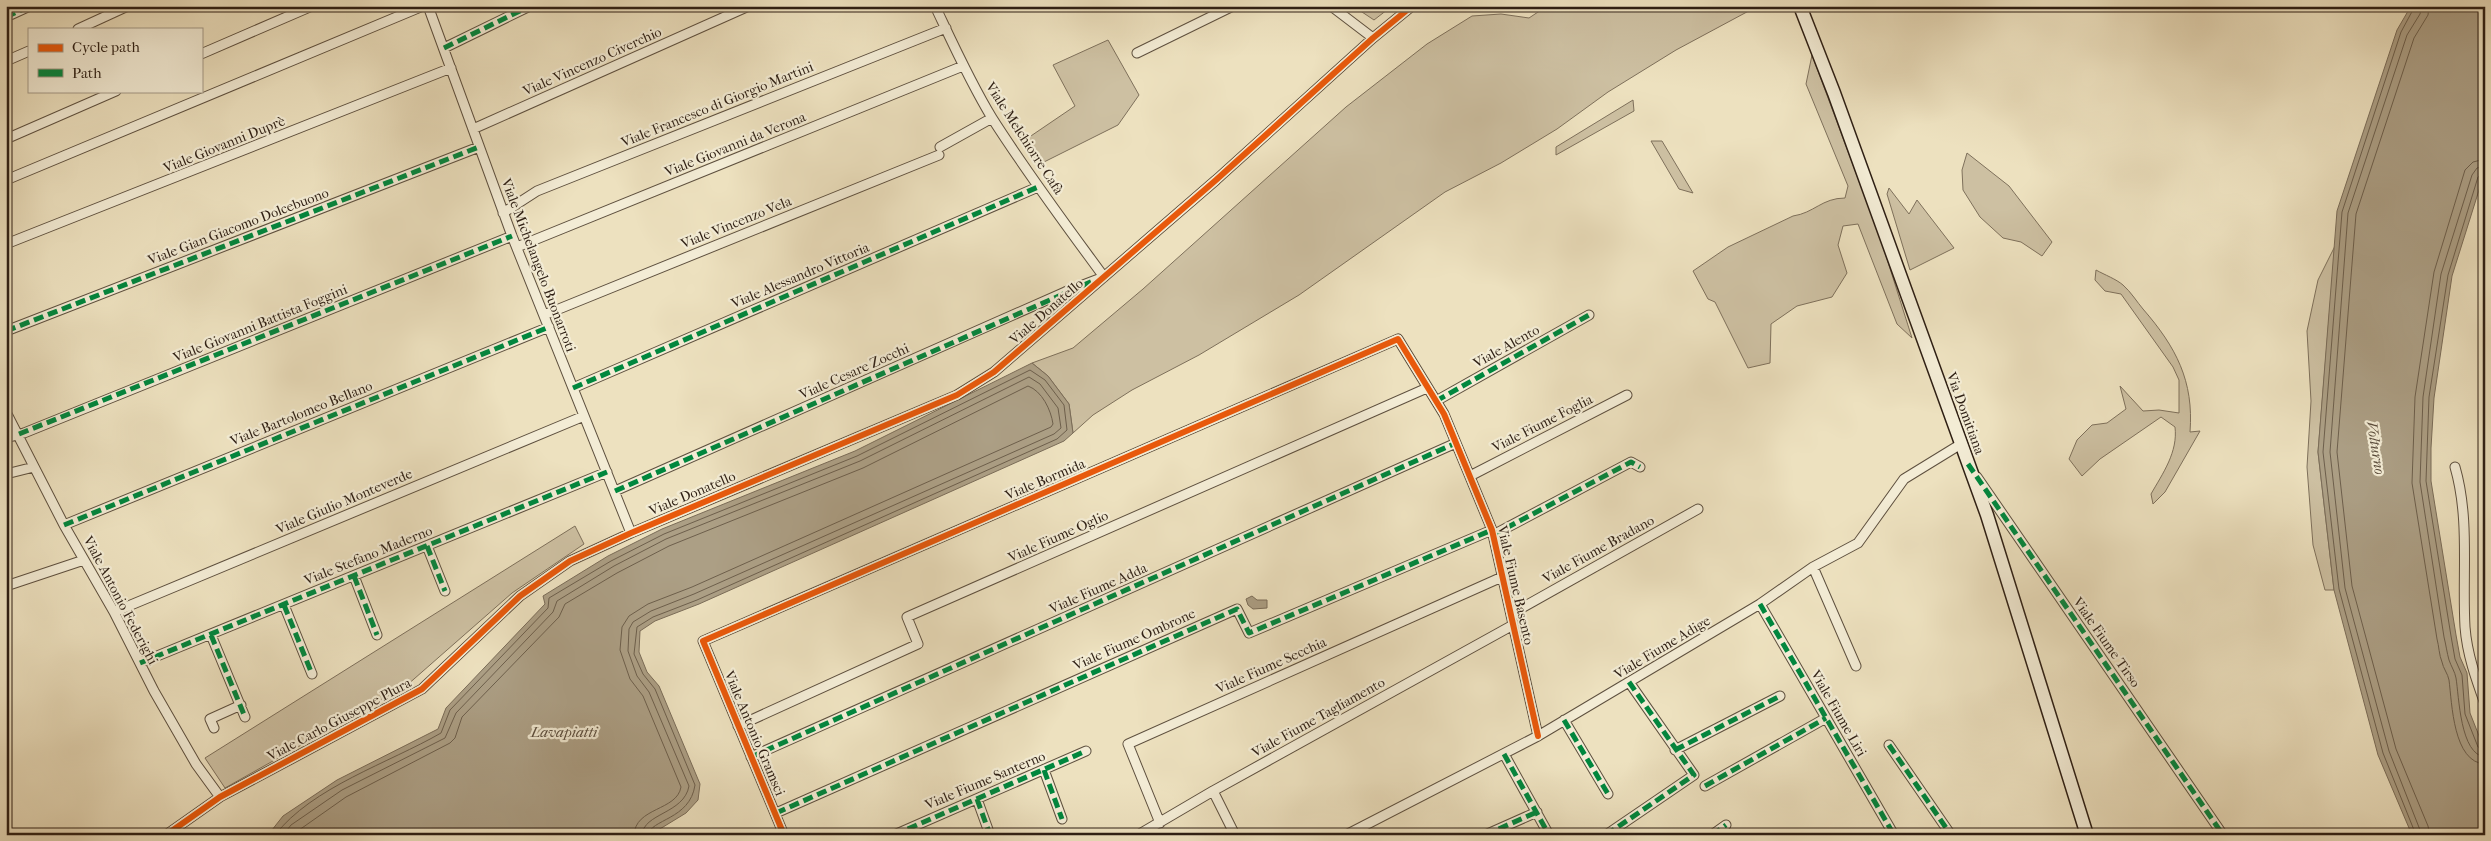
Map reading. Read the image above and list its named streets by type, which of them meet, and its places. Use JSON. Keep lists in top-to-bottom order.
{
  "streets": {
    "street": [
      "Viale Vincenzo Civerchio",
      "Viale Francesco di Giorgio Martini",
      "Viale Melchiorre Cafà",
      "Viale Giovanni Duprè",
      "Viale Giovanni da Verona",
      "Viale Vincenzo Vela",
      "Viale Gian Giacomo Dolcebuono",
      "Viale Michelangelo Buonarroti",
      "Viale Alessandro Vittoria",
      "Viale Donatello",
      "Viale Giovanni Battista Foggini",
      "Viale Alento",
      "Viale Cesare Zocchi",
      "Viale Bartolomeo Bellano",
      "Via Domitiana",
      "Viale Fiume Foglia",
      "Viale Bormida",
      "Viale Giulio Monteverde",
      "Viale Fiume Oglio",
      "Viale Fiume Bradano",
      "Viale Stefano Maderno",
      "Viale Fiume Basento",
      "Viale Fiume Adda",
      "Viale Antonio Federighi",
      "Viale Fiume Ombrone",
      "Viale Fiume Tirso",
      "Viale Fiume Adige",
      "Viale Fiume Secchia",
      "Viale Fiume Liri",
      "Viale Fiume Tagliamento",
      "Viale Carlo Giuseppe Plura",
      "Viale Antonio Gramsci",
      "Viale Fiume Santerno"
    ]
  },
  "crossings": [
    ["Viale Vincenzo Civerchio", "Viale Michelangelo Buonarroti"],
    ["Viale Francesco di Giorgio Martini", "Viale Melchiorre Cafà"],
    ["Viale Francesco di Giorgio Martini", "Viale Michelangelo Buonarroti"],
    ["Viale Melchiorre Cafà", "Viale Giovanni da Verona"],
    ["Viale Melchiorre Cafà", "Viale Vincenzo Vela"],
    ["Viale Melchiorre Cafà", "Viale Alessandro Vittoria"],
    ["Viale Melchiorre Cafà", "Viale Donatello"],
    ["Viale Melchiorre Cafà", "Viale Cesare Zocchi"],
    ["Viale Giovanni Duprè", "Viale Michelangelo Buonarroti"],
    ["Viale Giovanni da Verona", "Viale Michelangelo Buonarroti"],
    ["Viale Vincenzo Vela", "Viale Michelangelo Buonarroti"],
    ["Viale Gian Giacomo Dolcebuono", "Viale Michelangelo Buonarroti"],
    ["Viale Michelangelo Buonarroti", "Viale Alessandro Vittoria"],
    ["Viale Michelangelo Buonarroti", "Viale Donatello"],
    ["Viale Michelangelo Buonarroti", "Viale Giovanni Battista Foggini"],
    ["Viale Michelangelo Buonarroti", "Viale Cesare Zocchi"],
    ["Viale Michelangelo Buonarroti", "Viale Bartolomeo Bellano"],
    ["Viale Michelangelo Buonarroti", "Viale Giulio Monteverde"],
    ["Viale Michelangelo Buonarroti", "Viale Stefano Maderno"],
    ["Viale Michelangelo Buonarroti", "Viale Carlo Giuseppe Plura"],
    ["Viale Donatello", "Viale Cesare Zocchi"],
    ["Viale Donatello", "Viale Carlo Giuseppe Plura"],
    ["Viale Giovanni Battista Foggini", "Viale Antonio Federighi"],
    ["Viale Alento", "Viale Fiume Basento"],
    ["Viale Bartolomeo Bellano", "Viale Antonio Federighi"],
    ["Via Domitiana", "Viale Fiume Tirso"],
    ["Via Domitiana", "Viale Fiume Adige"],
    ["Viale Fiume Foglia", "Viale Fiume Basento"],
    ["Viale Bormida", "Viale Fiume Basento"],
    ["Viale Bormida", "Viale Antonio Gramsci"],
    ["Viale Giulio Monteverde", "Viale Antonio Federighi"],
    ["Viale Fiume Oglio", "Viale Fiume Basento"],
    ["Viale Fiume Oglio", "Viale Antonio Gramsci"],
    ["Viale Fiume Bradano", "Viale Fiume Basento"],
    ["Viale Stefano Maderno", "Viale Antonio Federighi"],
    ["Viale Fiume Basento", "Viale Fiume Adda"],
    ["Viale Fiume Basento", "Viale Fiume Ombrone"],
    ["Viale Fiume Basento", "Viale Fiume Adige"],
    ["Viale Fiume Basento", "Viale Fiume Secchia"],
    ["Viale Fiume Basento", "Viale Fiume Tagliamento"],
    ["Viale Fiume Adda", "Viale Antonio Gramsci"],
    ["Viale Antonio Federighi", "Viale Carlo Giuseppe Plura"],
    ["Viale Fiume Ombrone", "Viale Antonio Gramsci"],
    ["Viale Fiume Adige", "Viale Fiume Liri"],
    ["Viale Fiume Secchia", "Viale Fiume Tagliamento"]
  ],
  "water": ["Volturno", "Lavapiatti"],
  "legend": ["Cycle path", "Path"]
}
